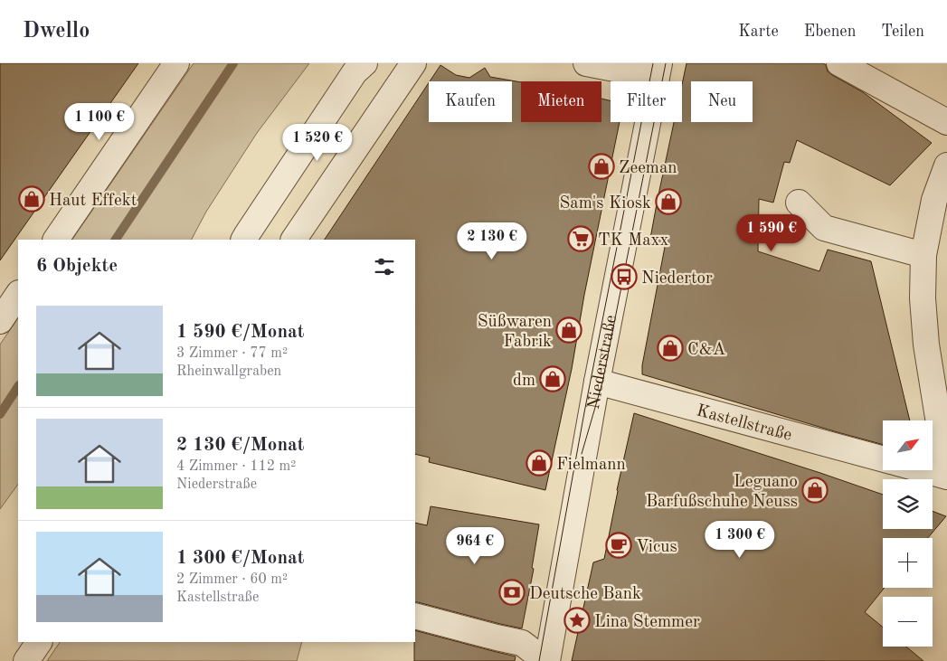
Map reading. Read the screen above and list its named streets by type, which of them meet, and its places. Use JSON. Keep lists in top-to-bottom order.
{
  "streets": {
    "street": ["Niederstraße", "Kastellstraße"]
  },
  "crossings": [
    ["Niederstraße", "Kastellstraße"]
  ],
  "places": {
    "shop": [
      "Zeeman",
      "Haut Effekt",
      "Sam's Kiosk",
      "Süßwaren Fabrik",
      "C&A",
      "dm",
      "Fielmann",
      "Leguano Barfußschuhe Neuss"
    ],
    "supermarket": ["TK Maxx"],
    "bus stop": ["Niedertor"],
    "cafe": ["Vicus"],
    "bank": ["Deutsche Bank"],
    "place": ["Lina Stemmer"]
  },
  "north": "top right",
  "page": {
    "header": "Dwello",
    "nav": ["Karte", "Ebenen", "Teilen"],
    "chip": [
      "Kaufen",
      "Mieten",
      "Filter",
      "Neu"
    ],
    "price": [
      "1 100 €",
      "1 520 €",
      "1 590 €",
      "2 130 €",
      "1 300 €",
      "964 €"
    ],
    "heading": "6 Objekte",
    "list": [
      {
        "name": "1 590 €/Monat",
        "note": "3 Zimmer · 77 m² · Rheinwallgraben"
      },
      {
        "name": "2 130 €/Monat",
        "note": "4 Zimmer · 112 m² · Niederstraße"
      },
      {
        "name": "1 300 €/Monat",
        "note": "2 Zimmer · 60 m² · Kastellstraße"
      }
    ],
    "map_buttons": ["+", "−"]
  }
}
